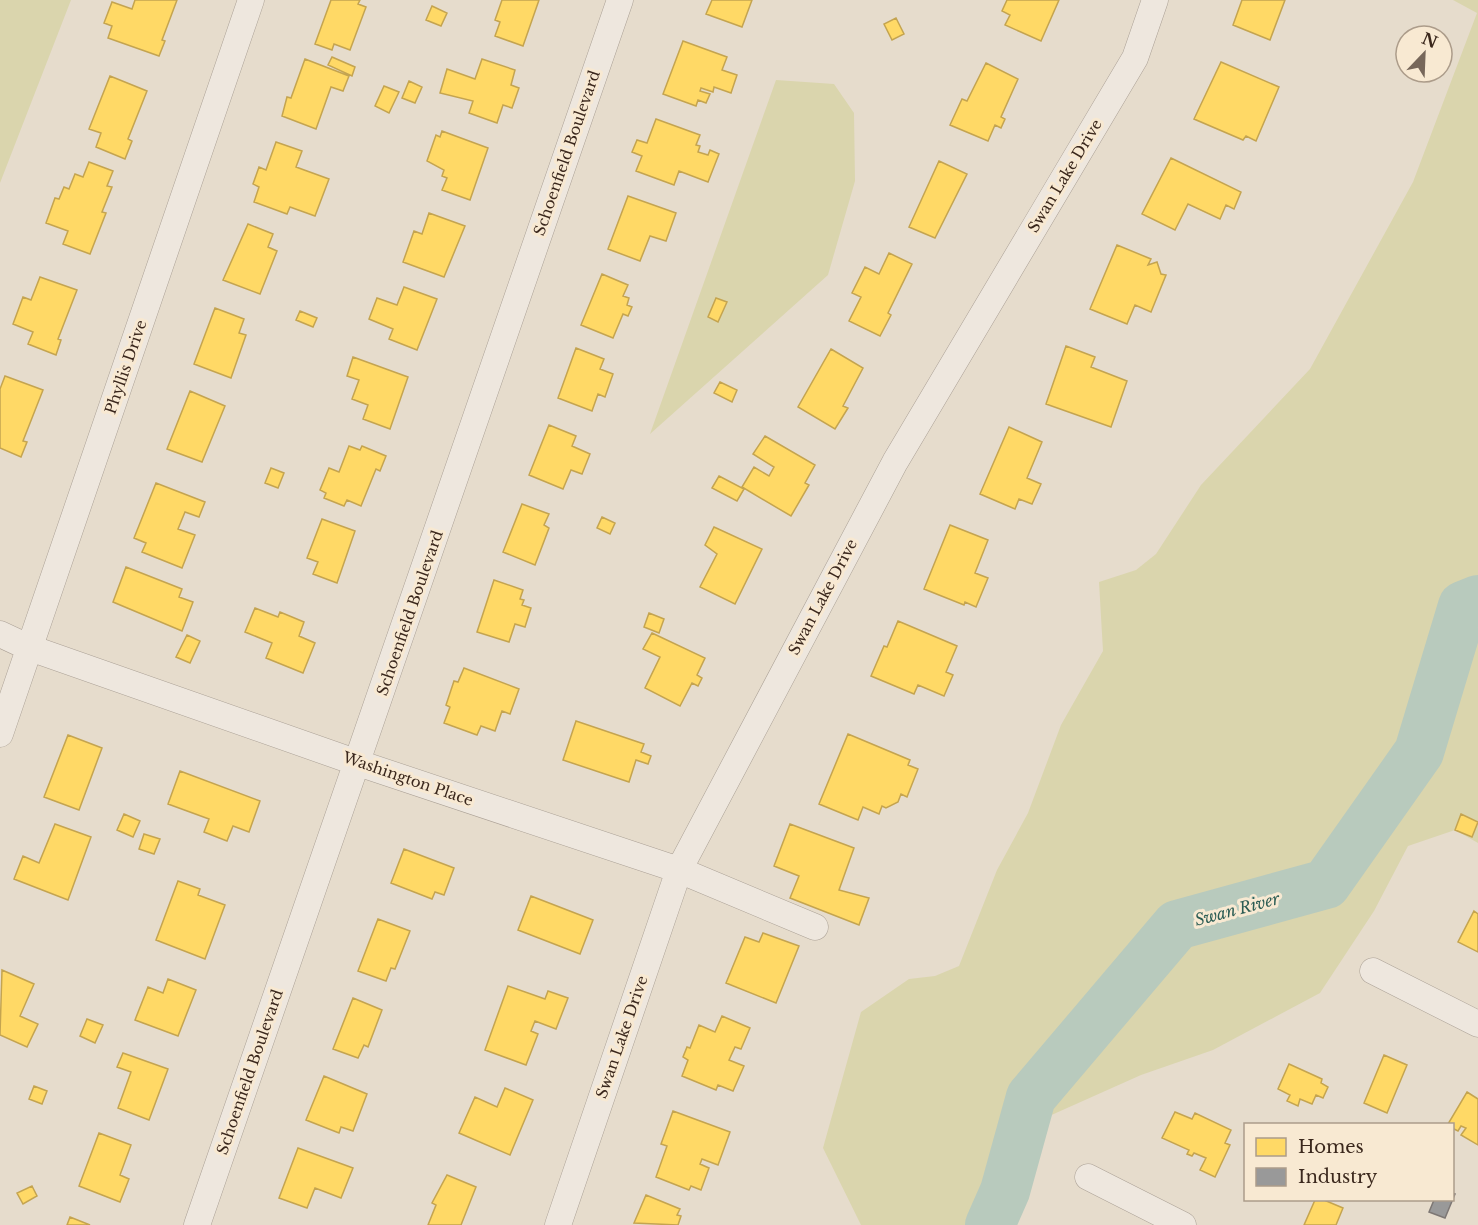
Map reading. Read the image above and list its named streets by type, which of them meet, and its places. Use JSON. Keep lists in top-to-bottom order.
{
  "streets": {
    "street": [
      "Schoenfield Boulevard",
      "Swan Lake Drive",
      "Phyllis Drive",
      "Washington Place"
    ]
  },
  "crossings": [
    ["Schoenfield Boulevard", "Washington Place"],
    ["Swan Lake Drive", "Washington Place"],
    ["Phyllis Drive", "Washington Place"]
  ],
  "water": ["Swan River"],
  "legend": ["Homes", "Industry"],
  "north": "top right"
}
